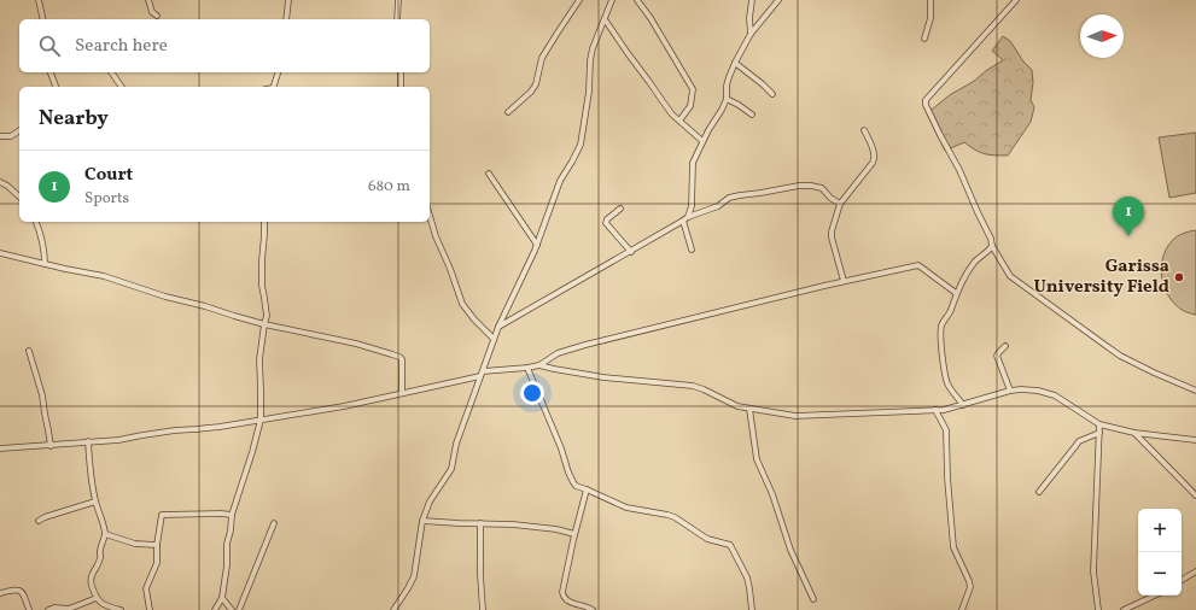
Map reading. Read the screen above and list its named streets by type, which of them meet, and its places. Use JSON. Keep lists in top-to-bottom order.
{
  "places": ["Garissa University Field"],
  "north": "right",
  "page": {
    "search": "Search here",
    "heading": "Nearby",
    "list": [
      {
        "mark": "1",
        "name": "Court",
        "note": "Sports",
        "value": "680 m"
      }
    ],
    "pins": "1",
    "map_buttons": ["+", "−"]
  }
}
